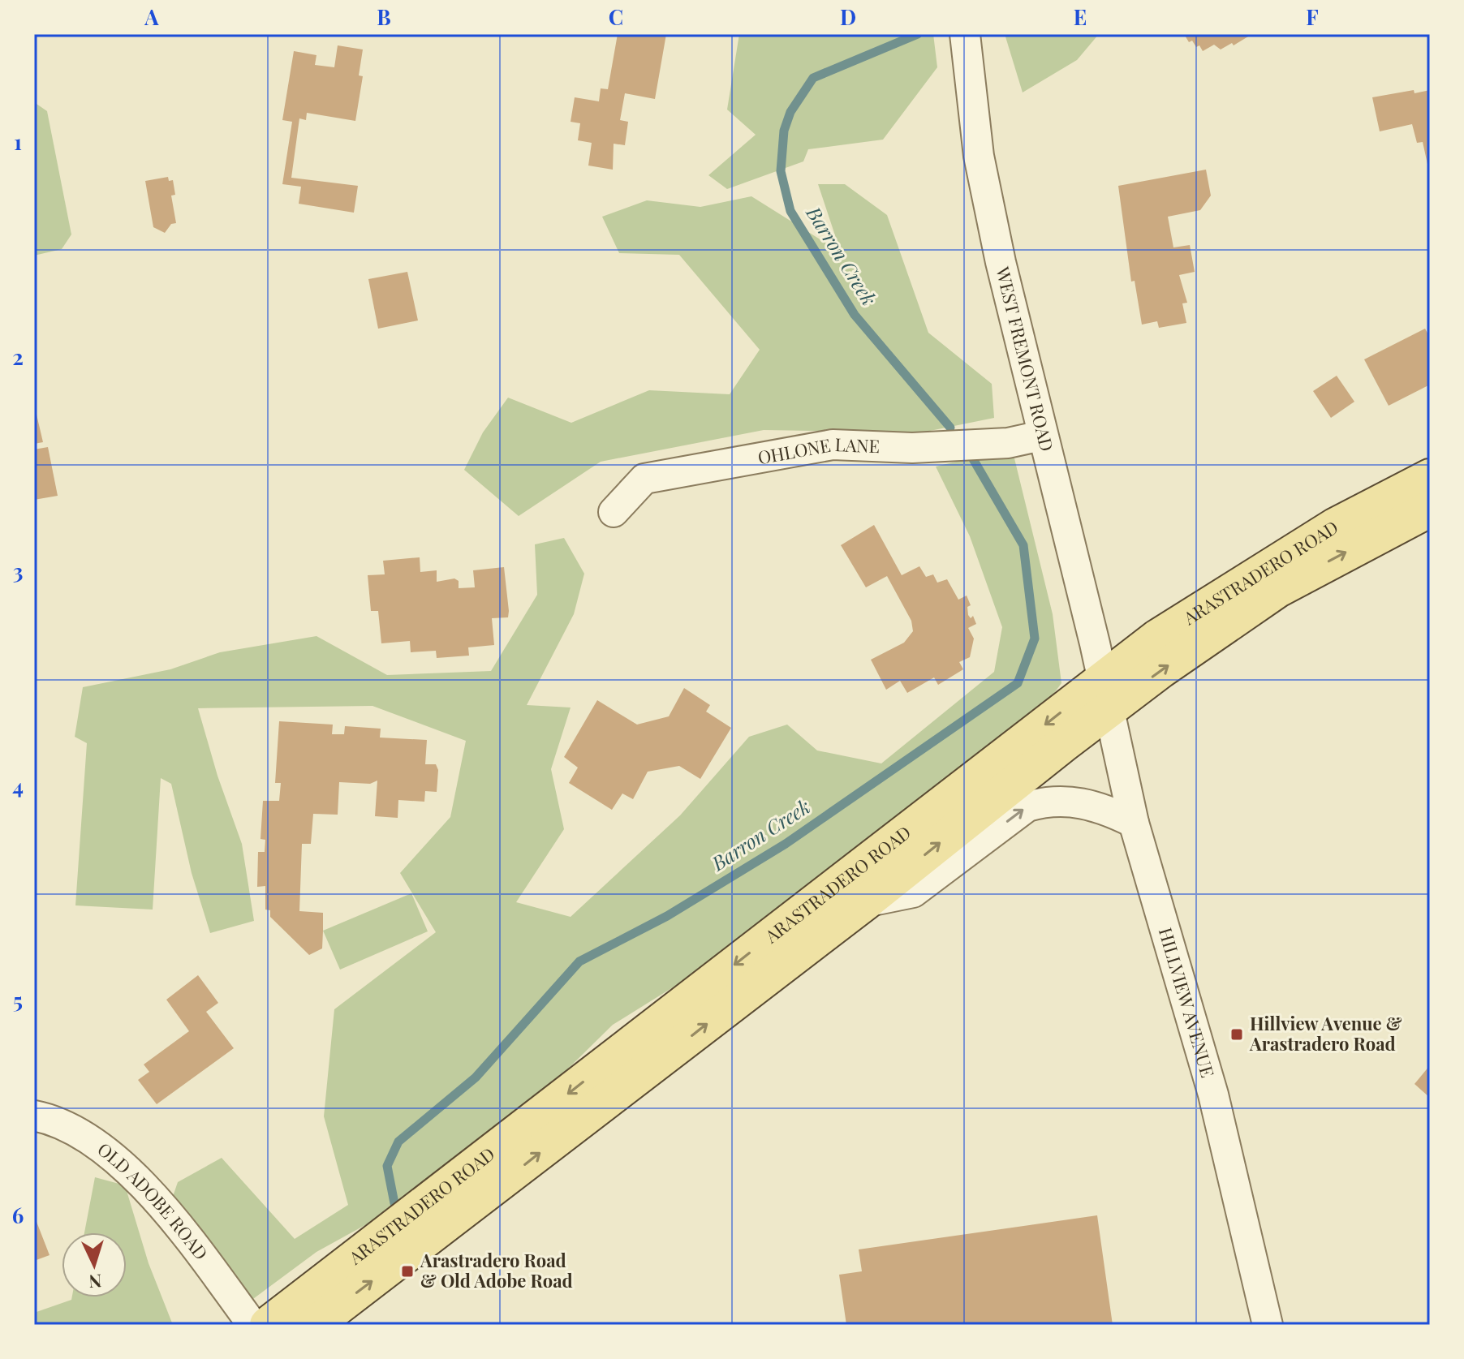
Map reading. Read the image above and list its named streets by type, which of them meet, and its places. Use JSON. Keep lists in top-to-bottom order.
{
  "streets": {
    "main road": ["ARASTRADERO ROAD"],
    "street": [
      "WEST FREMONT ROAD",
      "OHLONE LANE",
      "HILLVIEW AVENUE",
      "OLD ADOBE ROAD"
    ]
  },
  "crossings": [
    ["WEST FREMONT ROAD", "OHLONE LANE"],
    ["WEST FREMONT ROAD", "ARASTRADERO ROAD"],
    ["WEST FREMONT ROAD", "HILLVIEW AVENUE"],
    ["ARASTRADERO ROAD", "HILLVIEW AVENUE"],
    ["ARASTRADERO ROAD", "OLD ADOBE ROAD"]
  ],
  "water": ["Barron Creek"],
  "places": {
    "transit": ["Hillview Avenue & Arastradero Road", "Arastradero Road & Old Adobe Road"]
  },
  "north": "bottom",
  "grid": {
    "columns": [
      "A",
      "B",
      "C",
      "D",
      "E",
      "F"
    ],
    "rows": [
      "1",
      "2",
      "3",
      "4",
      "5",
      "6"
    ]
  }
}
